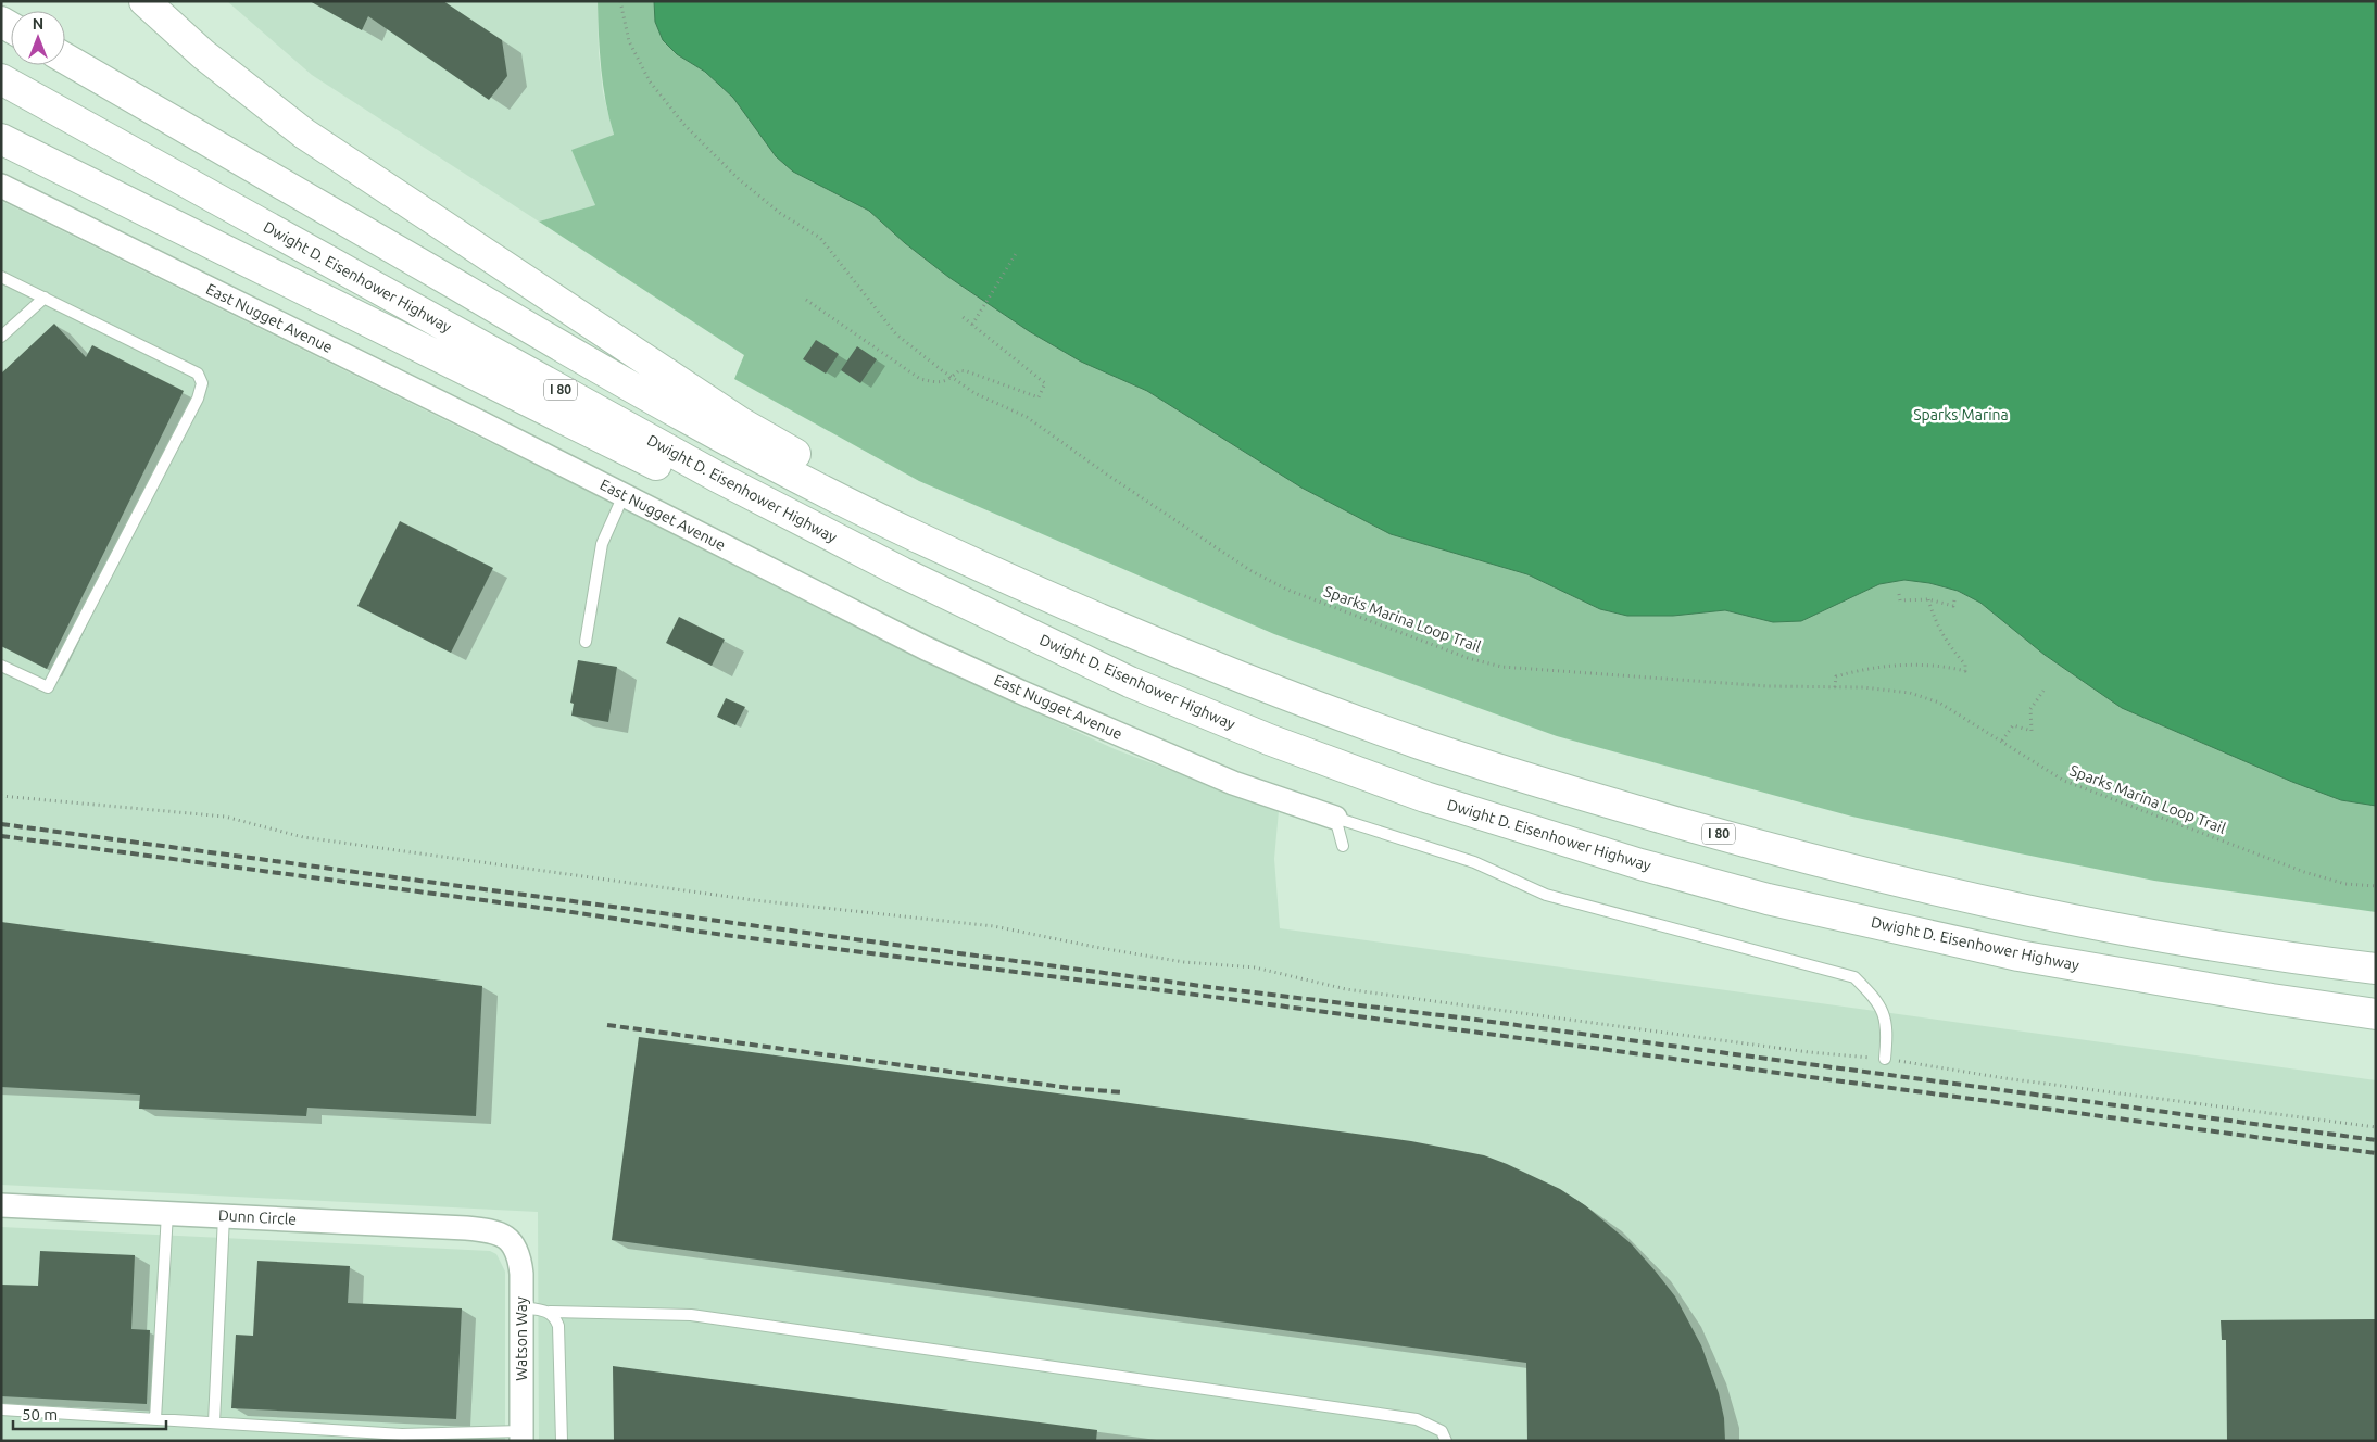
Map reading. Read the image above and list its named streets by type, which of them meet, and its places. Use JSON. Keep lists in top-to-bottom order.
{
  "streets": {
    "highway": ["Dwight D. Eisenhower Highway", "I 80"],
    "street": ["East Nugget Avenue", "Dunn Circle", "Watson Way"],
    "path": ["Sparks Marina Loop Trail"]
  },
  "crossings": [
    ["Dunn Circle", "Watson Way"]
  ],
  "parks": ["Sparks Marina"],
  "scale_bar": "50 m",
  "north": "top"
}
